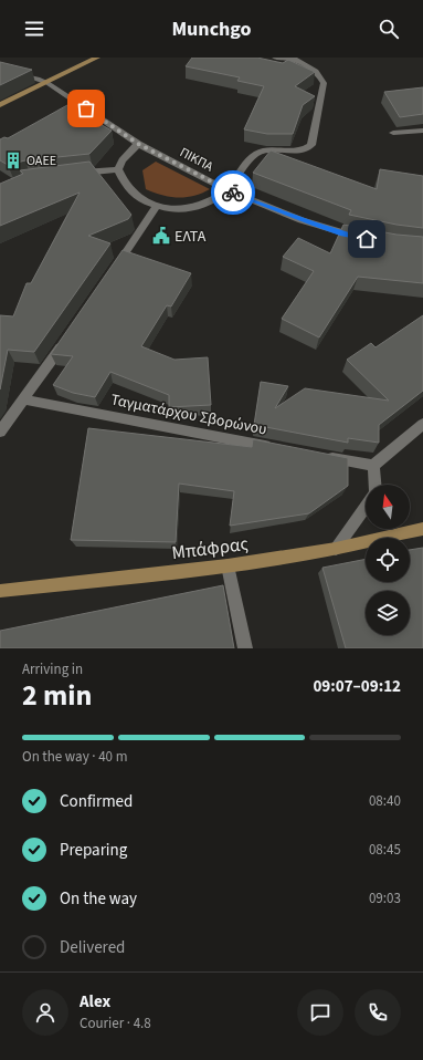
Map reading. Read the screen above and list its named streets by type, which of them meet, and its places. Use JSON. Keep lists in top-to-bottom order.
{
  "streets": {
    "street": ["ΠΙΚΠΑ", "Ταγματάρχου Σβορώνου", "Μπάφρας"]
  },
  "places": {
    "building": ["ΟΑΕΕ"],
    "public building": ["ΕΛΤΑ"]
  },
  "north": "top",
  "page": {
    "header": "Munchgo",
    "heading": ["2 min", "Arriving in", "09:07–09:12"],
    "panel": ["Alex", "Courier · 4.8"],
    "bar": "On the way · 40 m",
    "list": [
      ["Confirmed", "08:40"],
      ["Preparing", "08:45"],
      ["On the way", "09:03"],
      "Delivered"
    ]
  }
}
